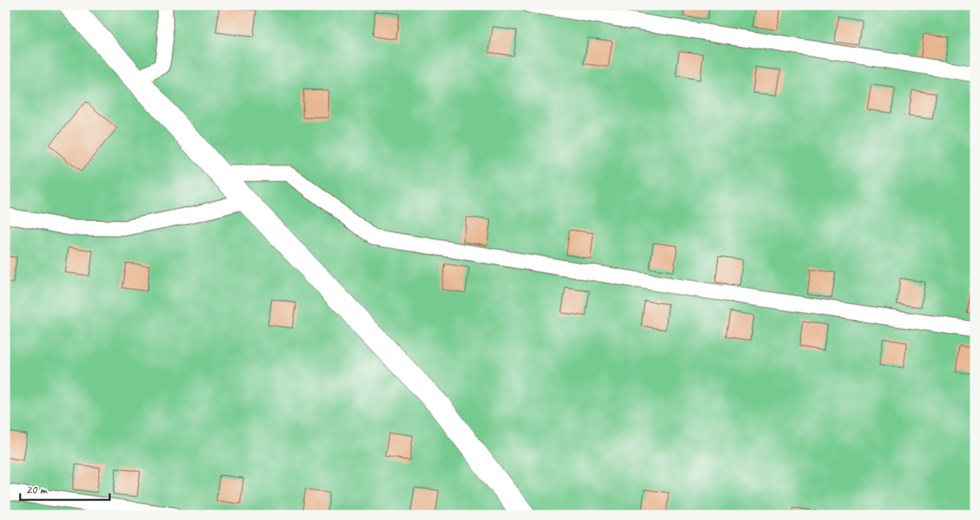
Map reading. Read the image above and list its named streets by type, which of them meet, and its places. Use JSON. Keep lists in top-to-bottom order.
{
  "scale_bar": "20 m"
}
